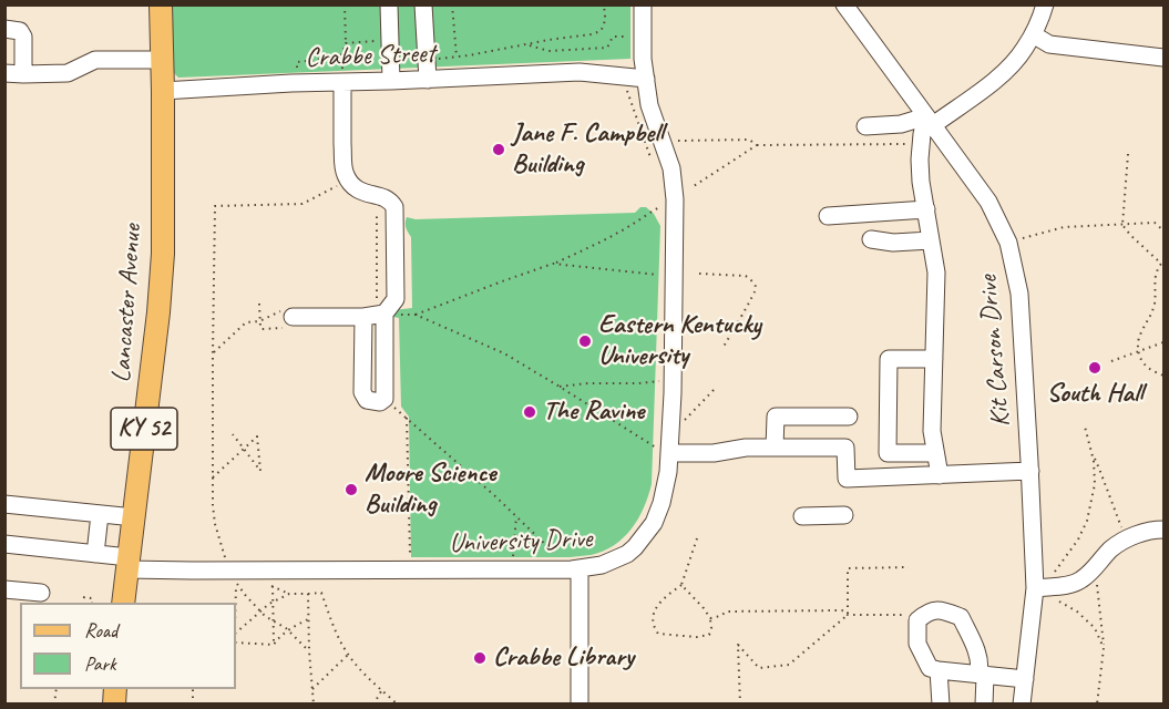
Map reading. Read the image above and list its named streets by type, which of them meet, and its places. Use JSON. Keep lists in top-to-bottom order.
{
  "streets": {
    "main road": ["Lancaster Avenue", "KY 52"],
    "street": ["Crabbe Street", "Kit Carson Drive", "University Drive"]
  },
  "crossings": [
    ["Crabbe Street", "Lancaster Avenue"],
    ["Crabbe Street", "University Drive"],
    ["Lancaster Avenue", "University Drive"]
  ],
  "places": [
    "Jane F. Campbell Building",
    "Eastern Kentucky University",
    "South Hall",
    "The Ravine",
    "Moore Science Building",
    "Crabbe Library"
  ],
  "legend": ["Road", "Park"]
}
